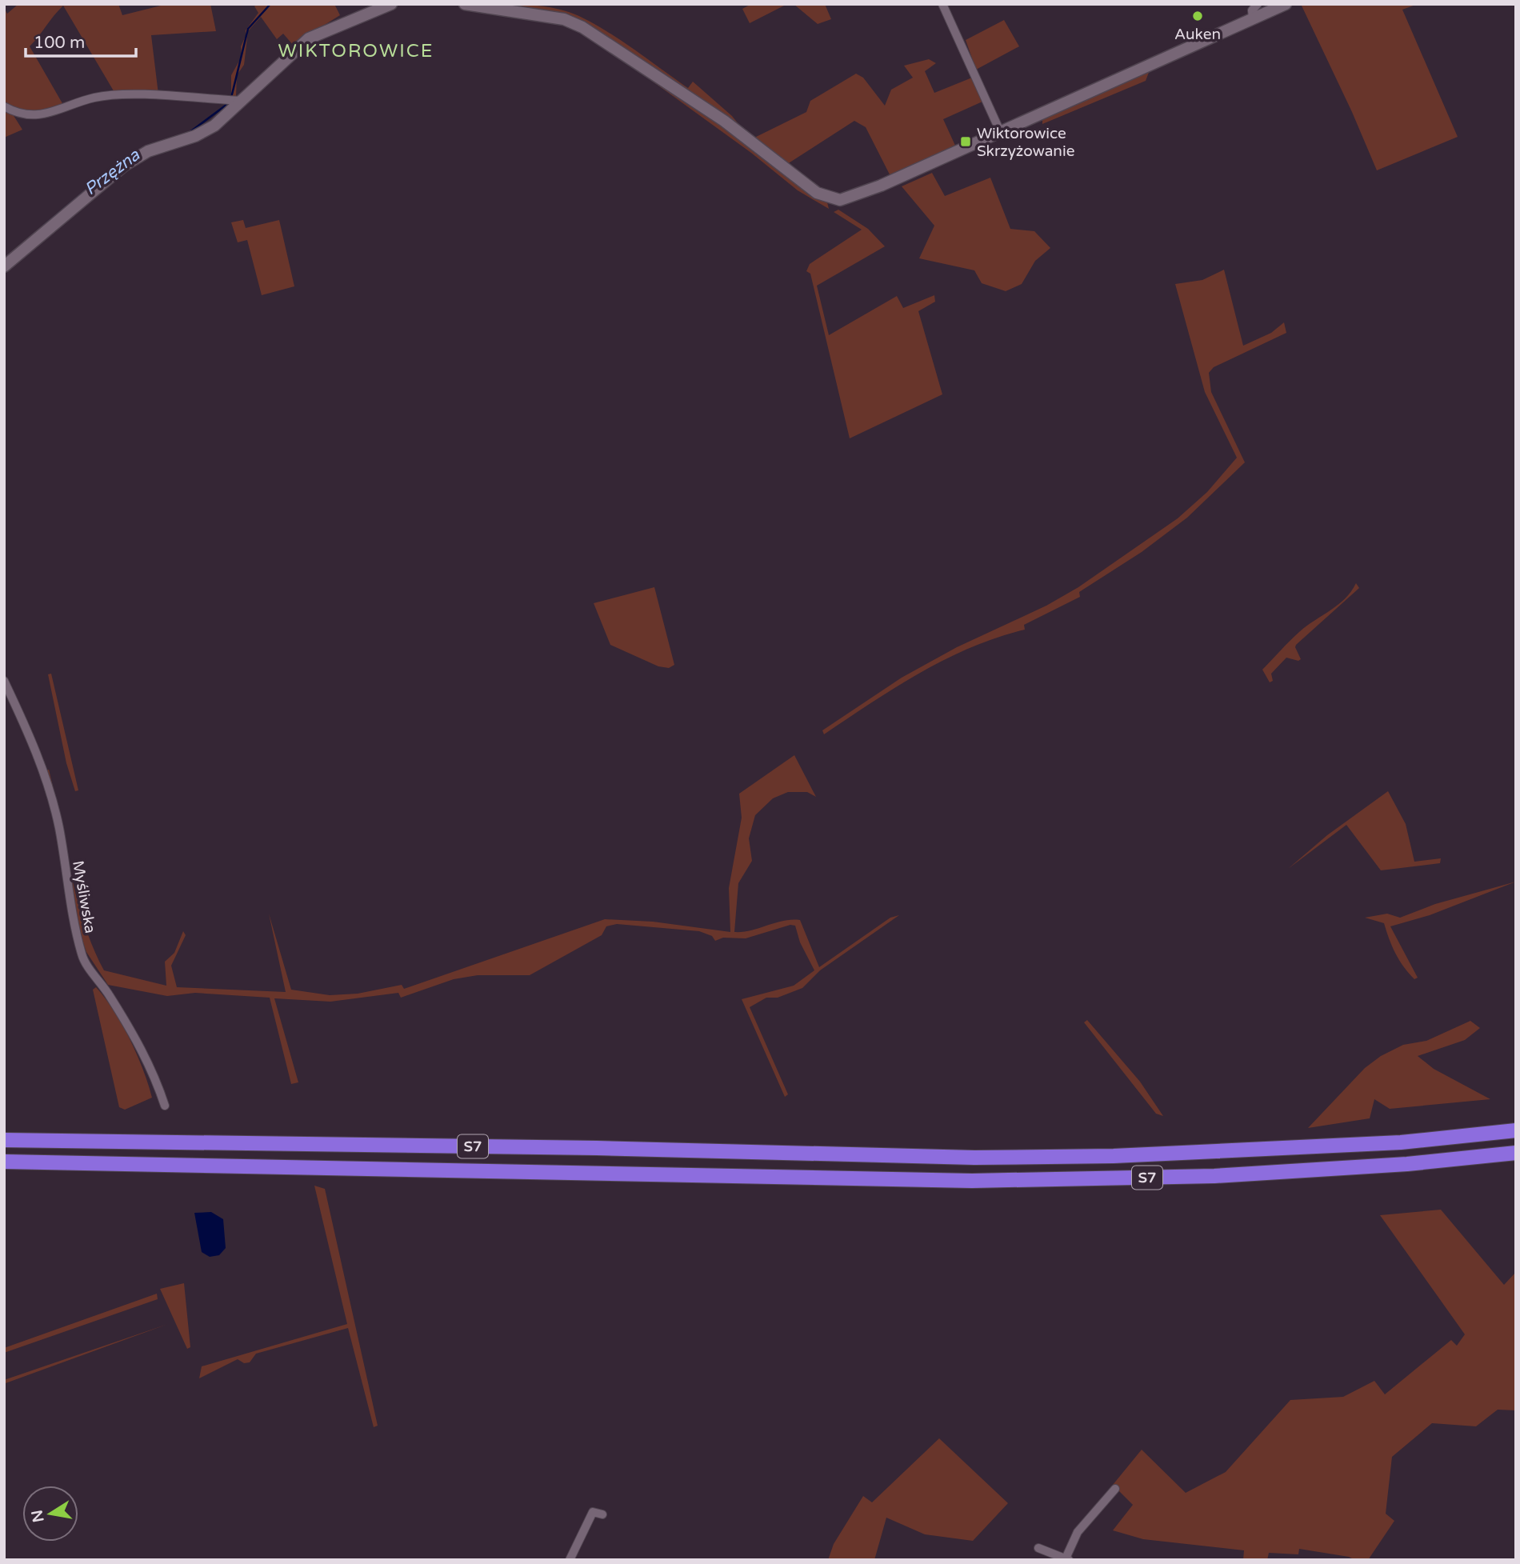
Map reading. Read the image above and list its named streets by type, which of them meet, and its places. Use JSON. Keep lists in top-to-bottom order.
{
  "streets": {
    "highway": ["S7"],
    "street": ["Myśliwska"]
  },
  "districts": ["WIKTOROWICE"],
  "water": ["Przężna"],
  "places": {
    "other": ["Auken"],
    "transit": ["Wiktorowice Skrzyżowanie"]
  },
  "scale_bar": "100 m",
  "north": "left"
}
